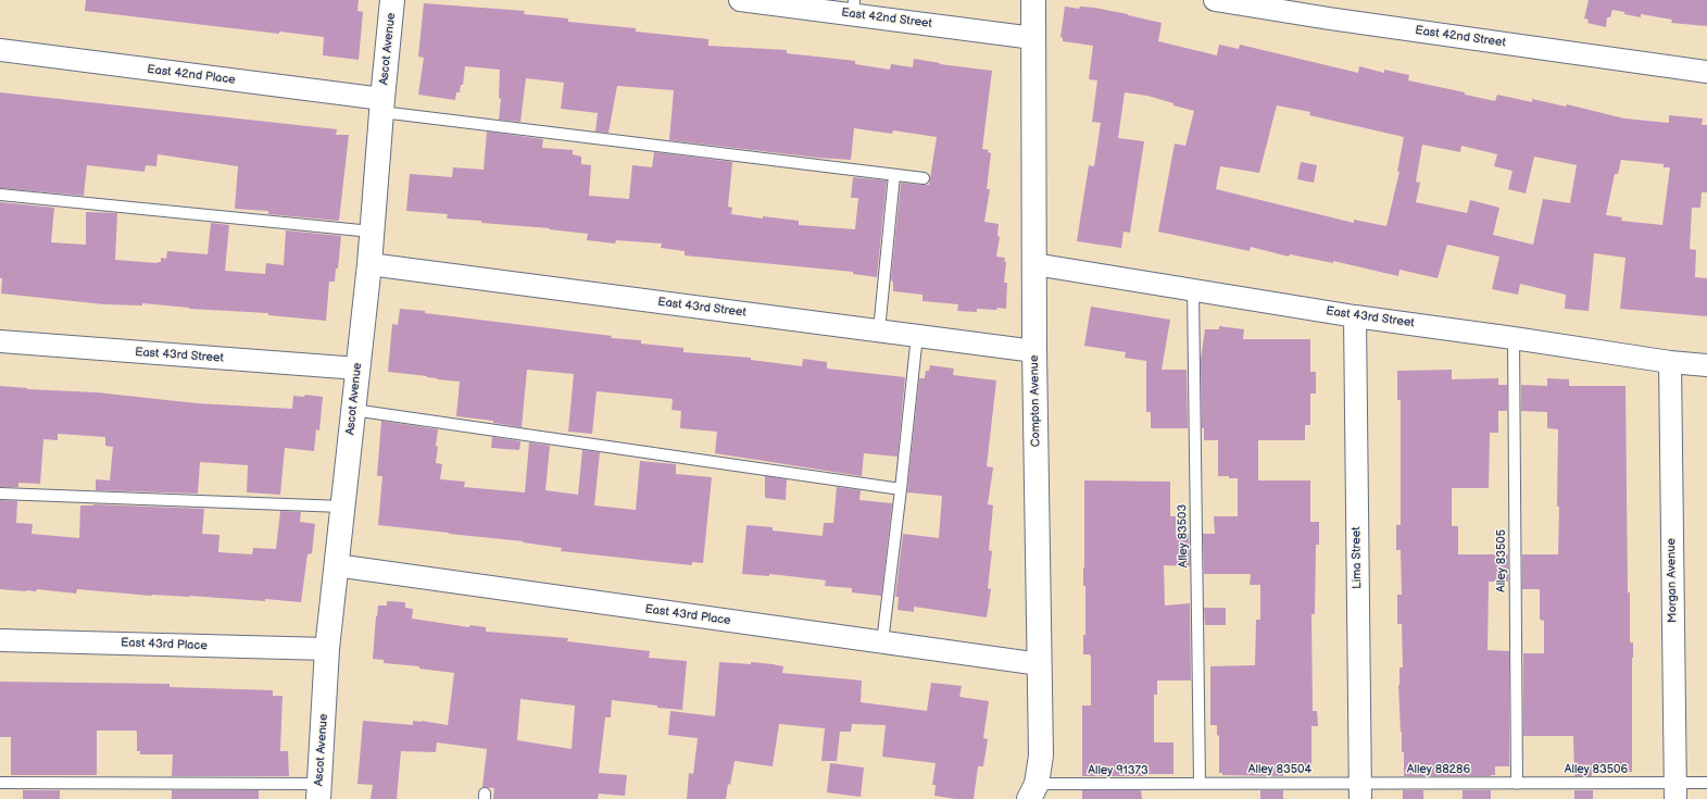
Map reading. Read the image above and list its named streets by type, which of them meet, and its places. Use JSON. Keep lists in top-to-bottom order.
{
  "streets": {
    "street": [
      "East 42nd Street",
      "Ascot Avenue",
      "East 42nd Place",
      "East 43rd Street",
      "Compton Avenue",
      "Lima Street",
      "Morgan Avenue",
      "East 43rd Place"
    ],
    "lane": [
      "Alley 83503",
      "Alley 83505",
      "Alley 83504",
      "Alley 88286",
      "Alley 83506",
      "Alley 91373"
    ]
  },
  "crossings": [
    ["East 42nd Street", "Compton Avenue"],
    ["Ascot Avenue", "East 42nd Place"],
    ["Ascot Avenue", "East 43rd Street"],
    ["Ascot Avenue", "East 43rd Place"],
    ["East 43rd Street", "Compton Avenue"],
    ["East 43rd Street", "Alley 83503"],
    ["East 43rd Street", "Lima Street"],
    ["East 43rd Street", "Alley 83505"],
    ["East 43rd Street", "Morgan Avenue"],
    ["Compton Avenue", "East 43rd Place"],
    ["Compton Avenue", "Alley 91373"],
    ["Alley 83503", "Alley 83504"],
    ["Alley 83503", "Alley 91373"],
    ["Lima Street", "Alley 83504"],
    ["Lima Street", "Alley 88286"],
    ["Alley 83505", "Alley 88286"],
    ["Alley 83505", "Alley 83506"],
    ["Morgan Avenue", "Alley 83506"],
    ["Alley 83504", "Alley 88286"],
    ["Alley 83504", "Alley 91373"],
    ["Alley 88286", "Alley 83506"]
  ]
}
